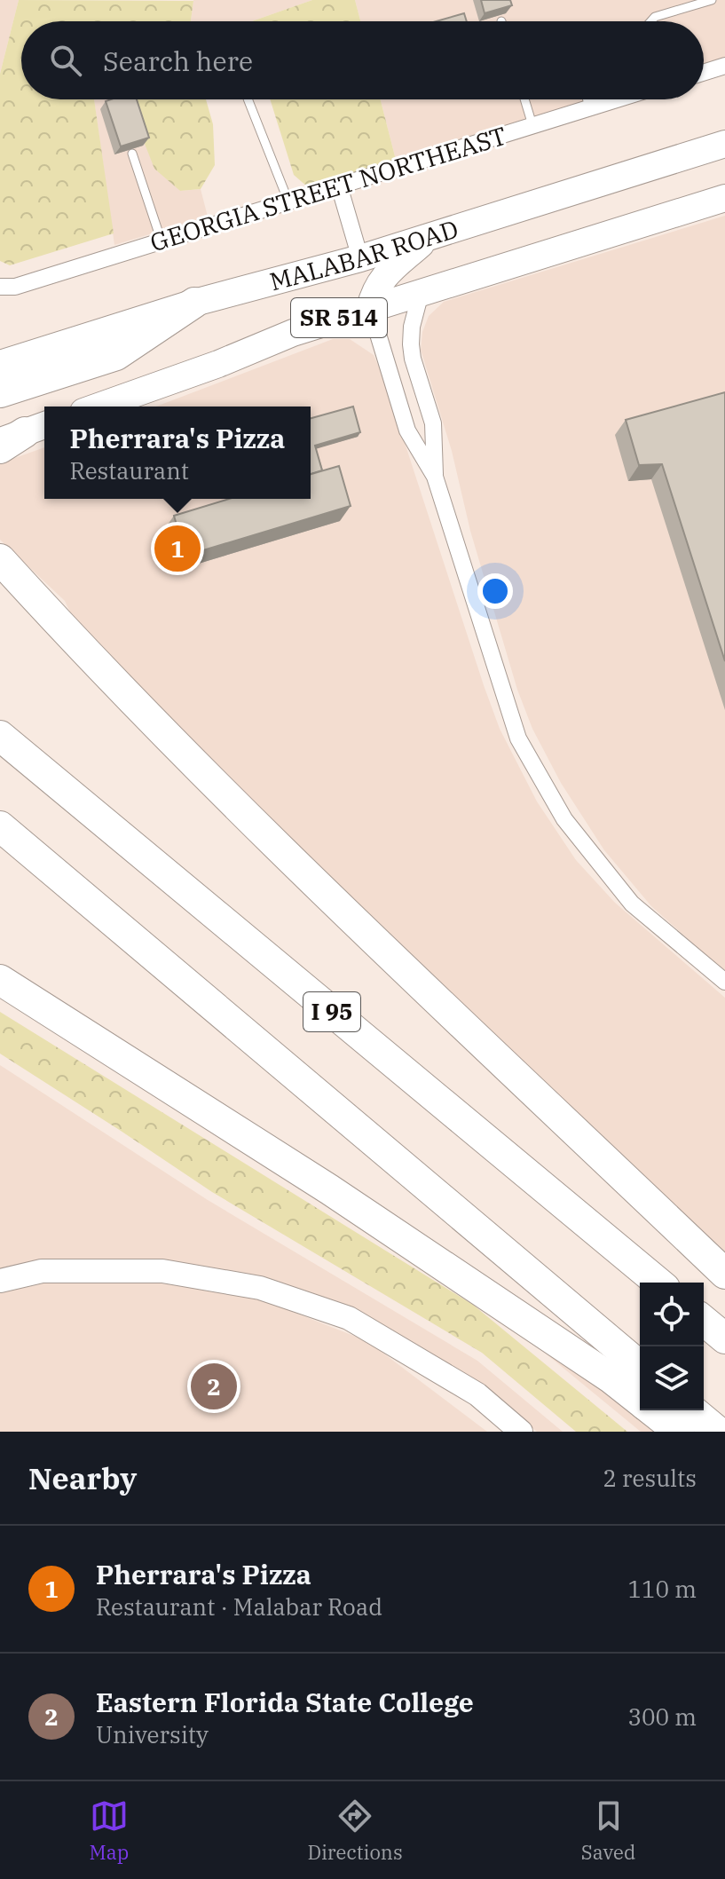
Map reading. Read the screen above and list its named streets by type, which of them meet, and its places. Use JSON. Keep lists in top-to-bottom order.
{
  "streets": {
    "highway": ["I 95"],
    "main road": ["MALABAR ROAD", "SR 514"],
    "street": ["GEORGIA STREET NORTHEAST"]
  },
  "page": {
    "search": "Search here",
    "popup": ["Pherrara's Pizza", "Restaurant"],
    "pins": ["1", "2"],
    "heading": ["Nearby", "2 results"],
    "list": [
      {
        "mark": "1",
        "name": "Pherrara's Pizza",
        "note": "Restaurant · Malabar Road",
        "value": "110 m"
      },
      {
        "mark": "2",
        "name": "Eastern Florida State College",
        "note": "University",
        "value": "300 m"
      }
    ],
    "nav": ["Map", "Directions", "Saved"]
  }
}
